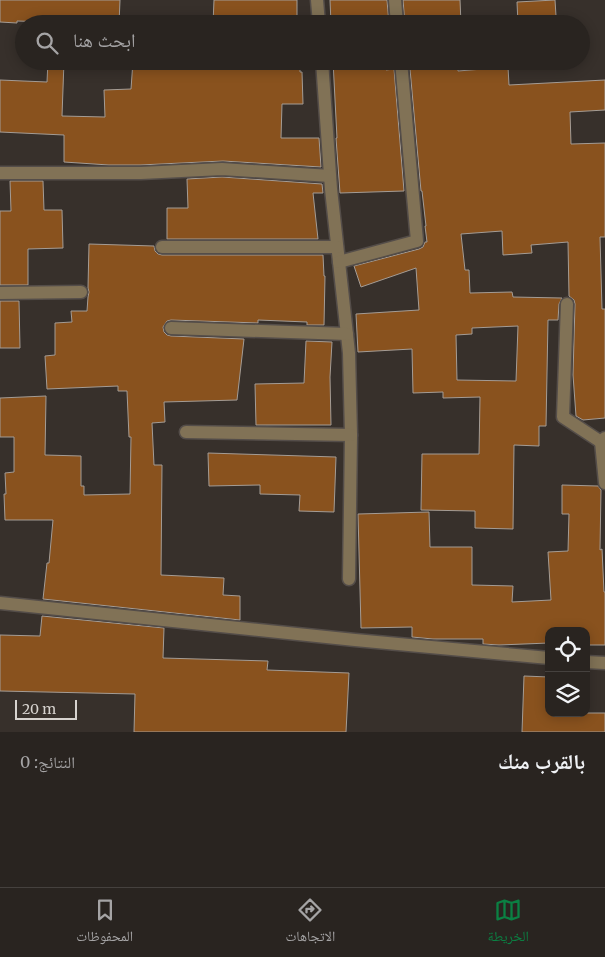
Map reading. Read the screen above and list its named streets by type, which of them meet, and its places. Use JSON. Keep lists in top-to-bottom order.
{
  "scale_bar": "20 m",
  "page": {
    "search": "ابحث هنا",
    "scale": "20 m",
    "heading": ["بالقرب منك", "النتائج: 0"],
    "nav": ["الخريطة", "الاتجاهات", "المحفوظات"]
  }
}
